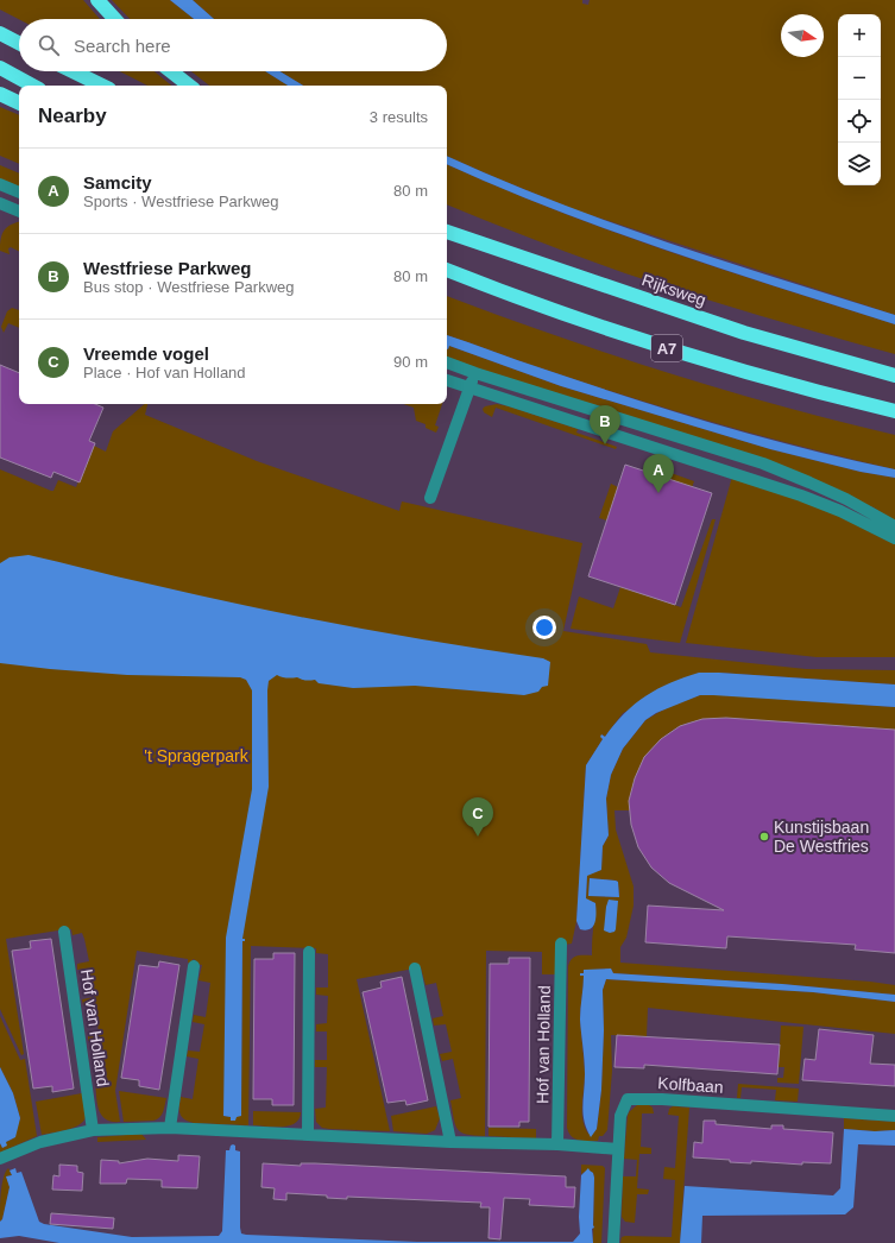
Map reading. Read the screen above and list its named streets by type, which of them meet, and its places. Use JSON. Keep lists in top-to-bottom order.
{
  "streets": {
    "highway": ["Rijksweg", "A7"],
    "street": ["Hof van Holland", "Kolfbaan"]
  },
  "crossings": [
    ["Rijksweg", "A7"]
  ],
  "parks": ["'t Spragerpark"],
  "places": ["Kunstijsbaan De Westfries"],
  "north": "right",
  "page": {
    "map_buttons": ["+", "−"],
    "search": "Search here",
    "heading": ["Nearby", "3 results"],
    "list": [
      {
        "mark": "A",
        "name": "Samcity",
        "note": "Sports · Westfriese Parkweg",
        "value": "80 m"
      },
      {
        "mark": "B",
        "name": "Westfriese Parkweg",
        "note": "Bus stop · Westfriese Parkweg",
        "value": "80 m"
      },
      {
        "mark": "C",
        "name": "Vreemde vogel",
        "note": "Place · Hof van Holland",
        "value": "90 m"
      }
    ],
    "pins": ["B", "A", "C"]
  }
}
